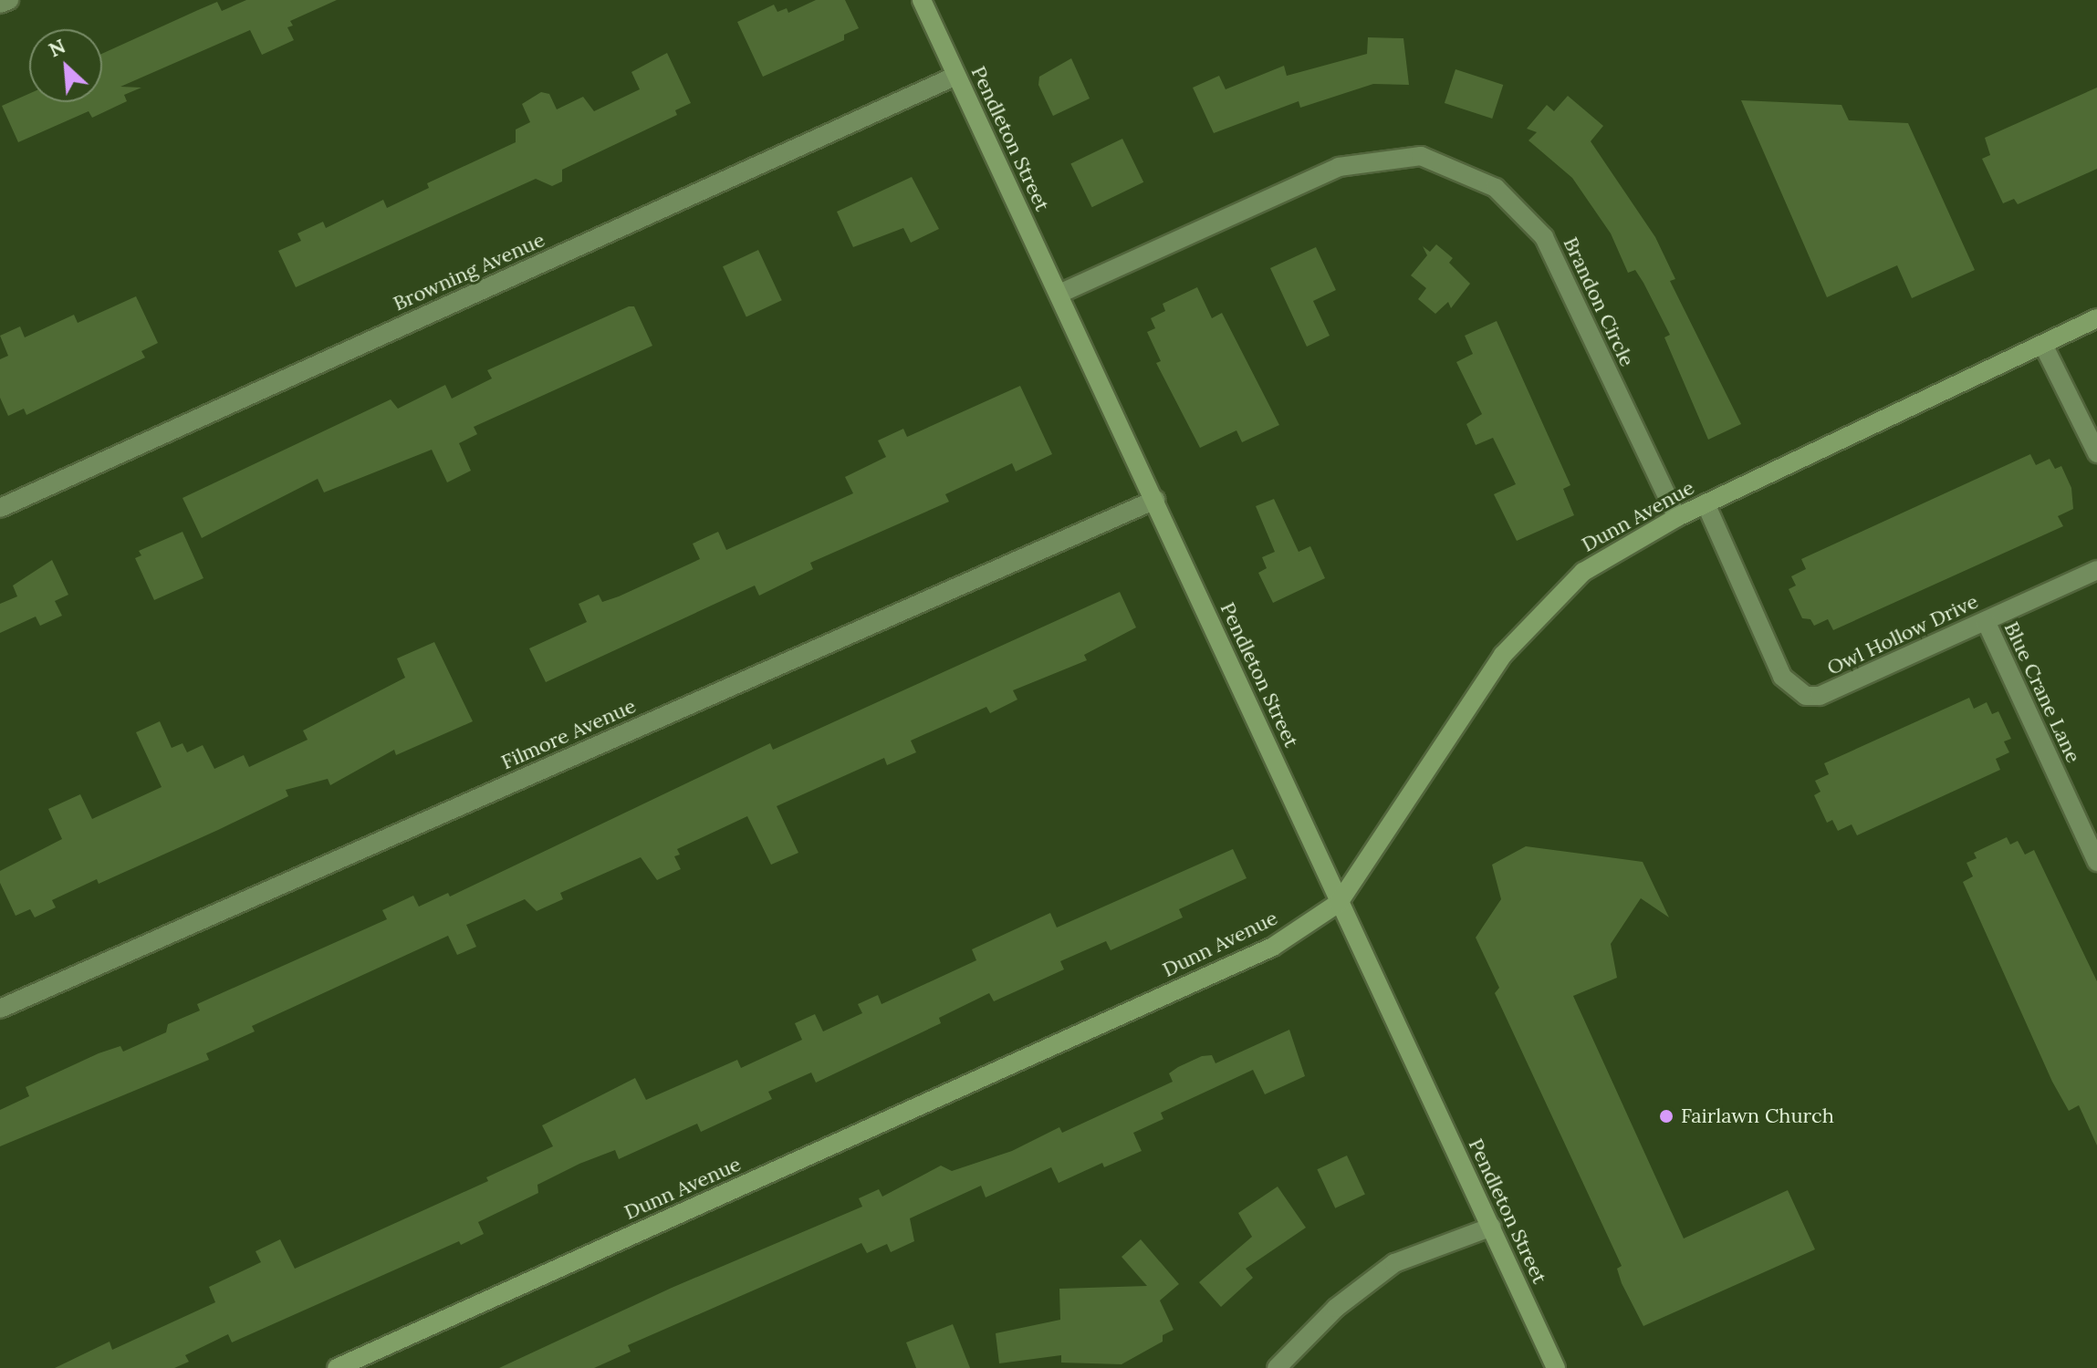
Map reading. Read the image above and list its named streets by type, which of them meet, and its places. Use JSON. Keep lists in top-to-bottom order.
{
  "streets": {
    "street": [
      "Pendleton Street",
      "Browning Avenue",
      "Brandon Circle",
      "Dunn Avenue",
      "Owl Hollow Drive",
      "Blue Crane Lane",
      "Filmore Avenue"
    ]
  },
  "crossings": [
    ["Pendleton Street", "Browning Avenue"],
    ["Pendleton Street", "Brandon Circle"],
    ["Pendleton Street", "Dunn Avenue"],
    ["Pendleton Street", "Filmore Avenue"],
    ["Brandon Circle", "Dunn Avenue"],
    ["Dunn Avenue", "Owl Hollow Drive"],
    ["Owl Hollow Drive", "Blue Crane Lane"]
  ],
  "places": ["Fairlawn Church"],
  "north": "top left"
}
